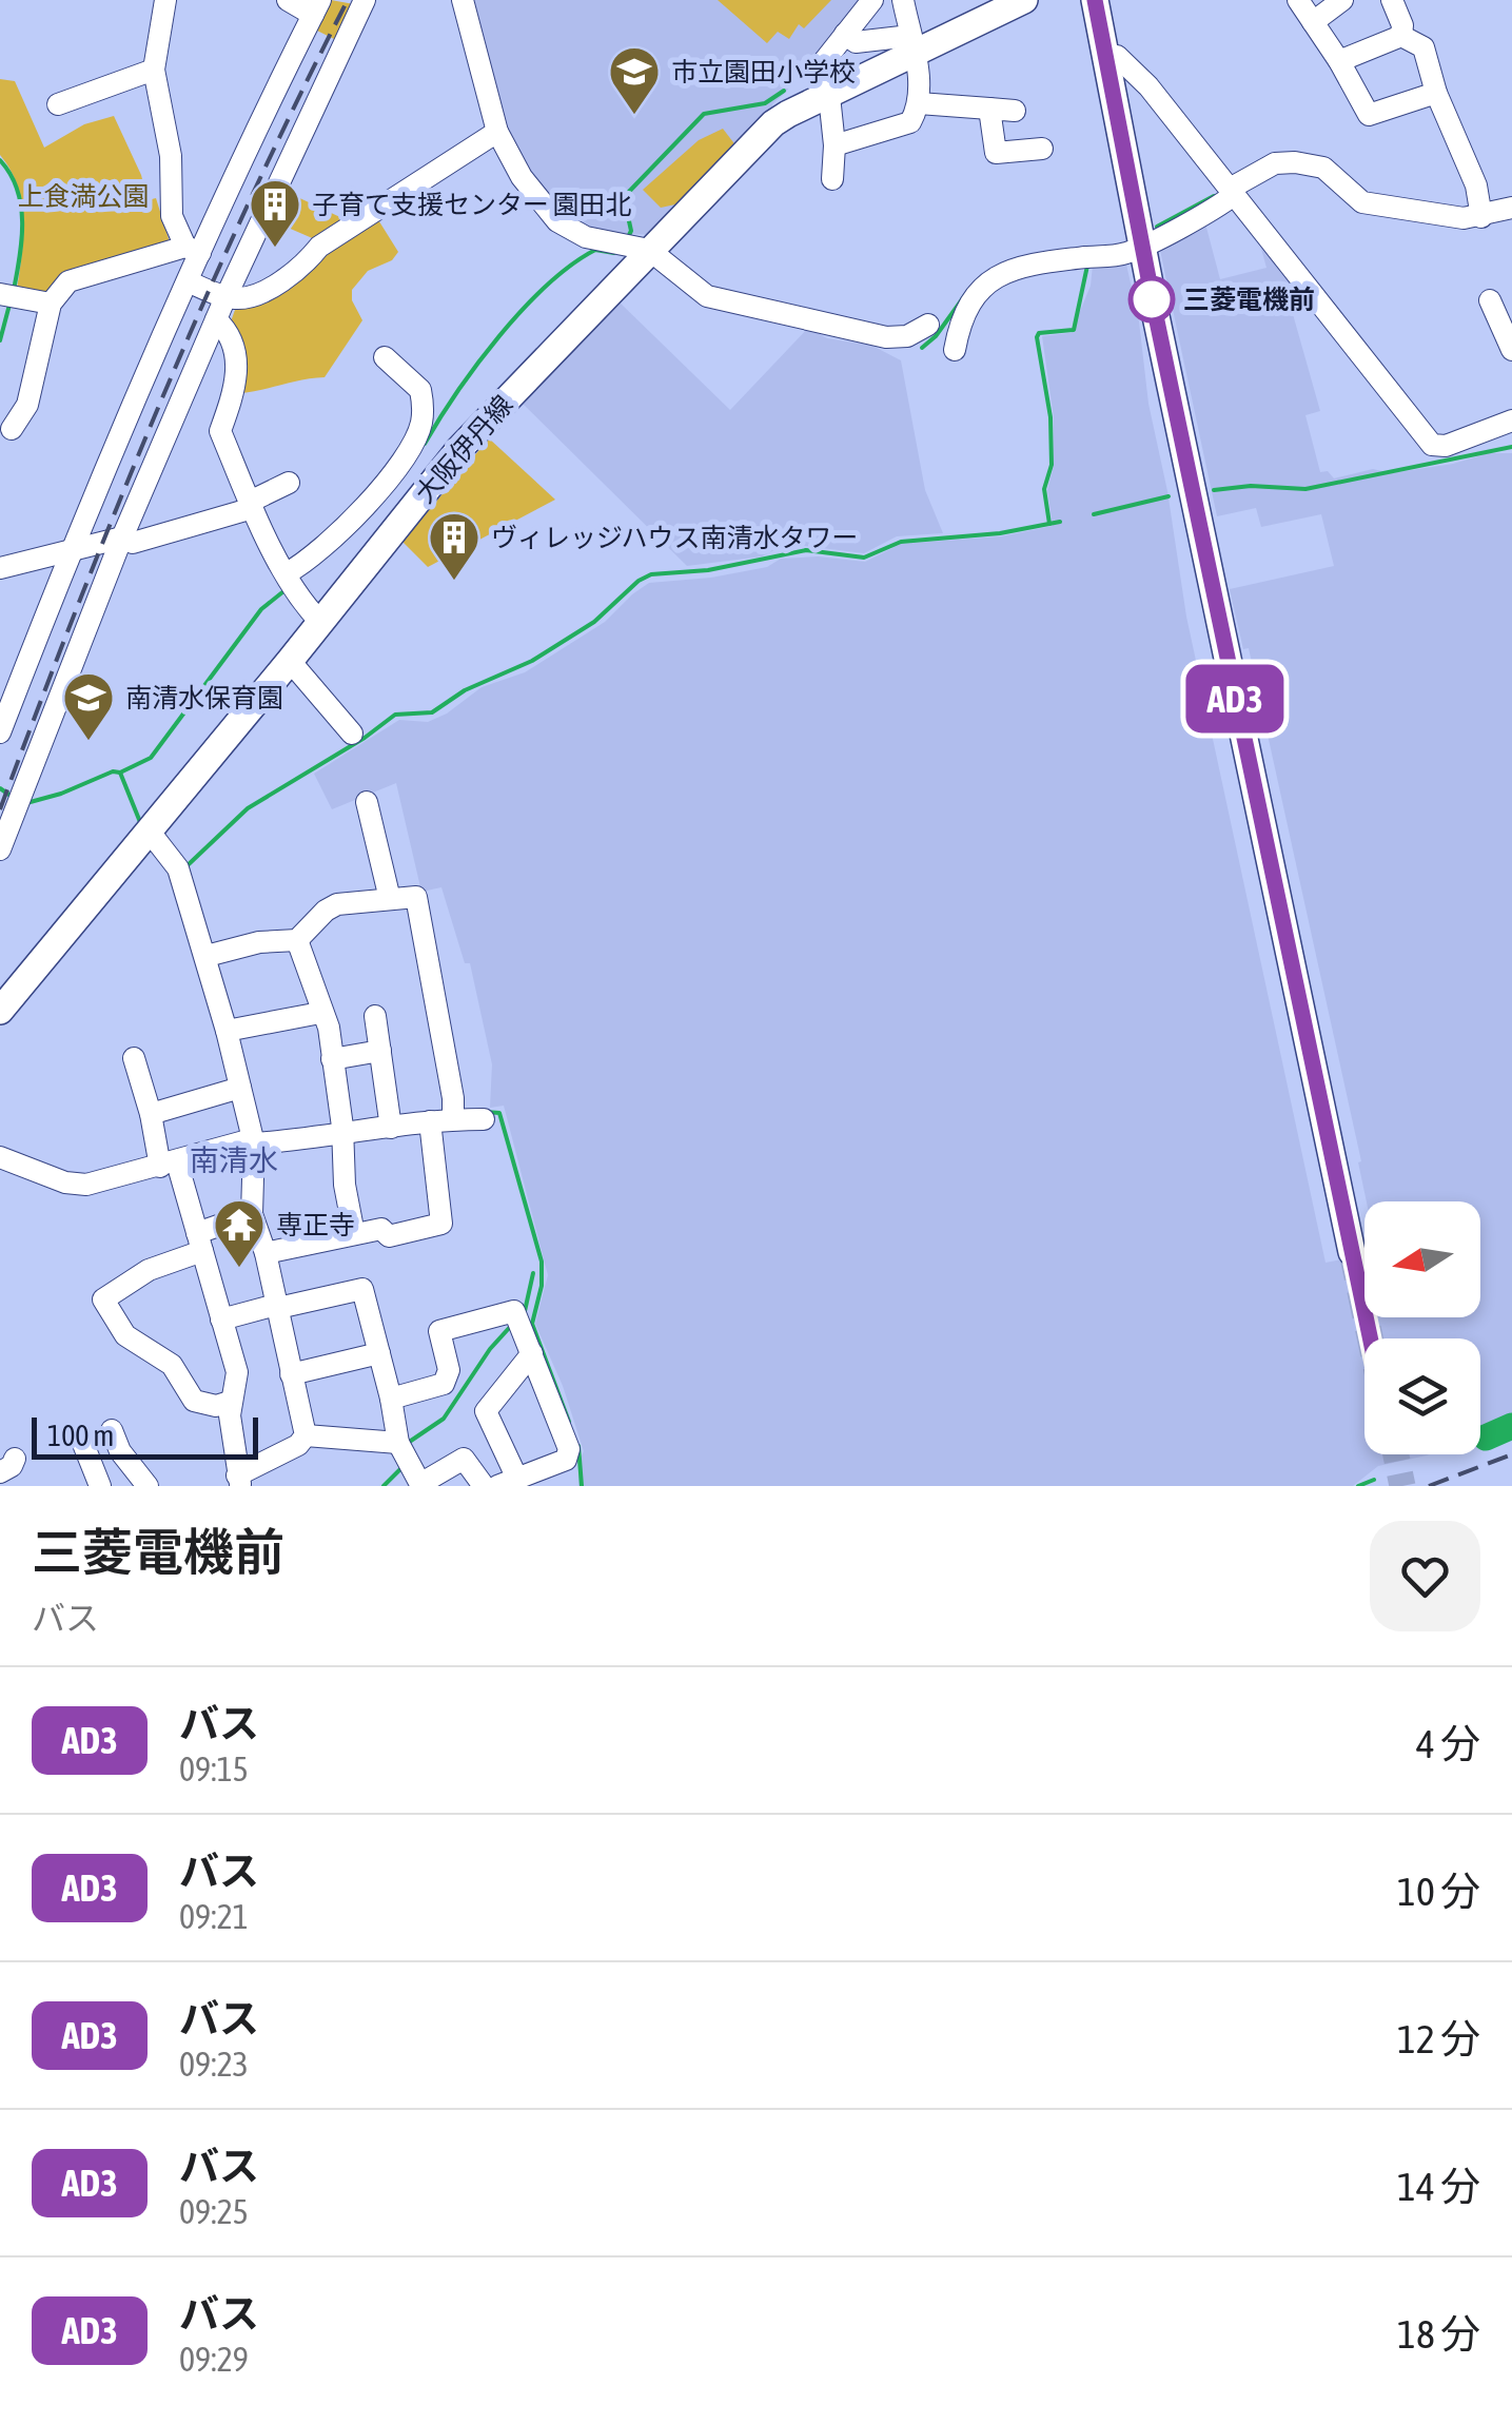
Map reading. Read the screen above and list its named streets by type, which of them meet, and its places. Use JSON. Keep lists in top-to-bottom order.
{
  "streets": {
    "main road": ["大阪伊丹線"]
  },
  "districts": ["南清水"],
  "parks": ["上食満公園"],
  "places": {
    "school or university": ["市立園田小学校", "南清水保育園"],
    "building": ["子育て支援センター 園田北", "ヴィレッジハウス南清水タワー"],
    "other": ["三菱電機前"],
    "temple": ["専正寺"]
  },
  "lines": ["bus line AD3"],
  "scale_bar": "100 m",
  "north": "left",
  "page": {
    "on_map": "AD3",
    "scale": "100 m",
    "heading": ["三菱電機前", "バス"],
    "list": [
      {
        "mark": "AD3",
        "name": "バス",
        "note": "09:15",
        "value": "4 分"
      },
      {
        "mark": "AD3",
        "name": "バス",
        "note": "09:21",
        "value": "10 分"
      },
      {
        "mark": "AD3",
        "name": "バス",
        "note": "09:23",
        "value": "12 分"
      },
      {
        "mark": "AD3",
        "name": "バス",
        "note": "09:25",
        "value": "14 分"
      },
      {
        "mark": "AD3",
        "name": "バス",
        "note": "09:29",
        "value": "18 分"
      }
    ]
  }
}
